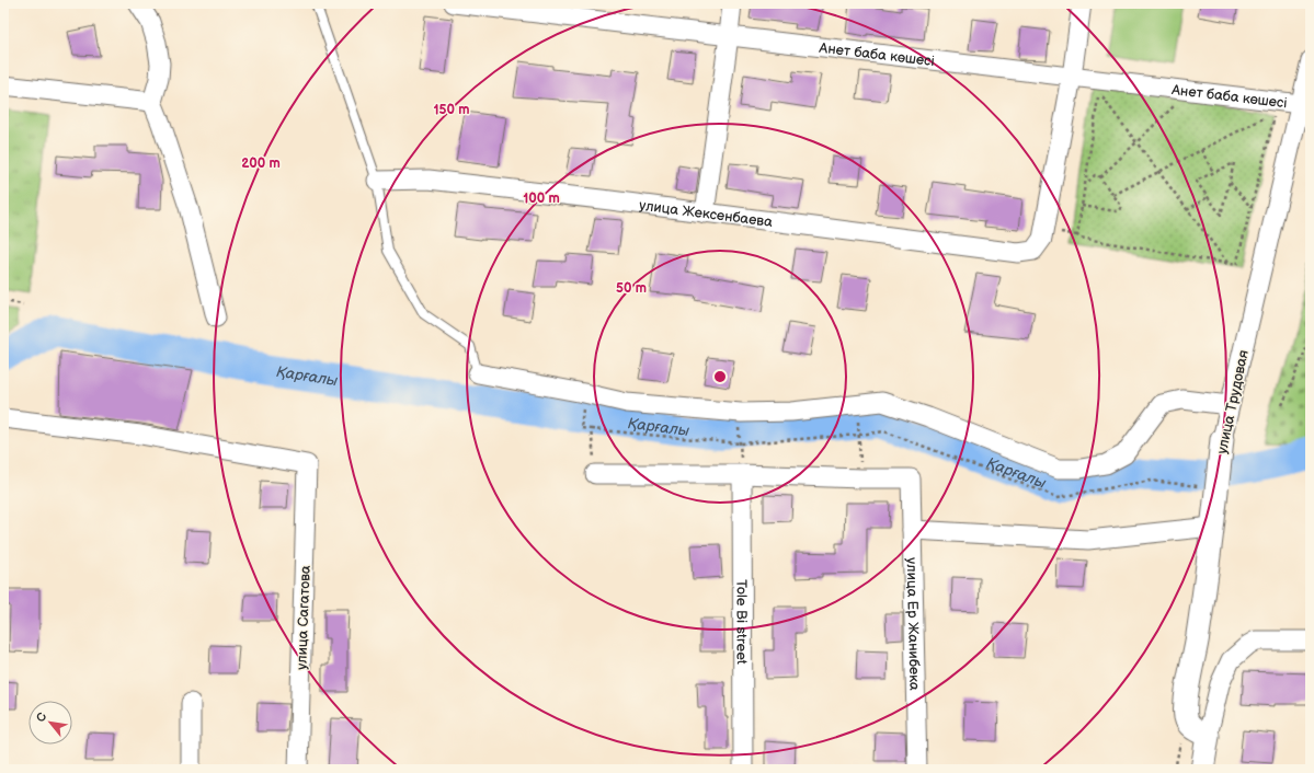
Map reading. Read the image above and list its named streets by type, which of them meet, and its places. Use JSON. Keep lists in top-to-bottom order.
{
  "streets": {
    "street": [
      "Анет баба көшесі",
      "улица Жексенбаева",
      "улица Трудовая",
      "улица Сагатова",
      "Tole Bi street",
      "улица Ер Жанибека"
    ]
  },
  "crossings": [
    ["Анет баба көшесі", "улица Жексенбаева"],
    ["Анет баба көшесі", "улица Трудовая"]
  ],
  "water": ["Қарғалы"],
  "north": "top left",
  "rings": [
    "150 m",
    "200 m",
    "100 m",
    "50 m"
  ]
}
